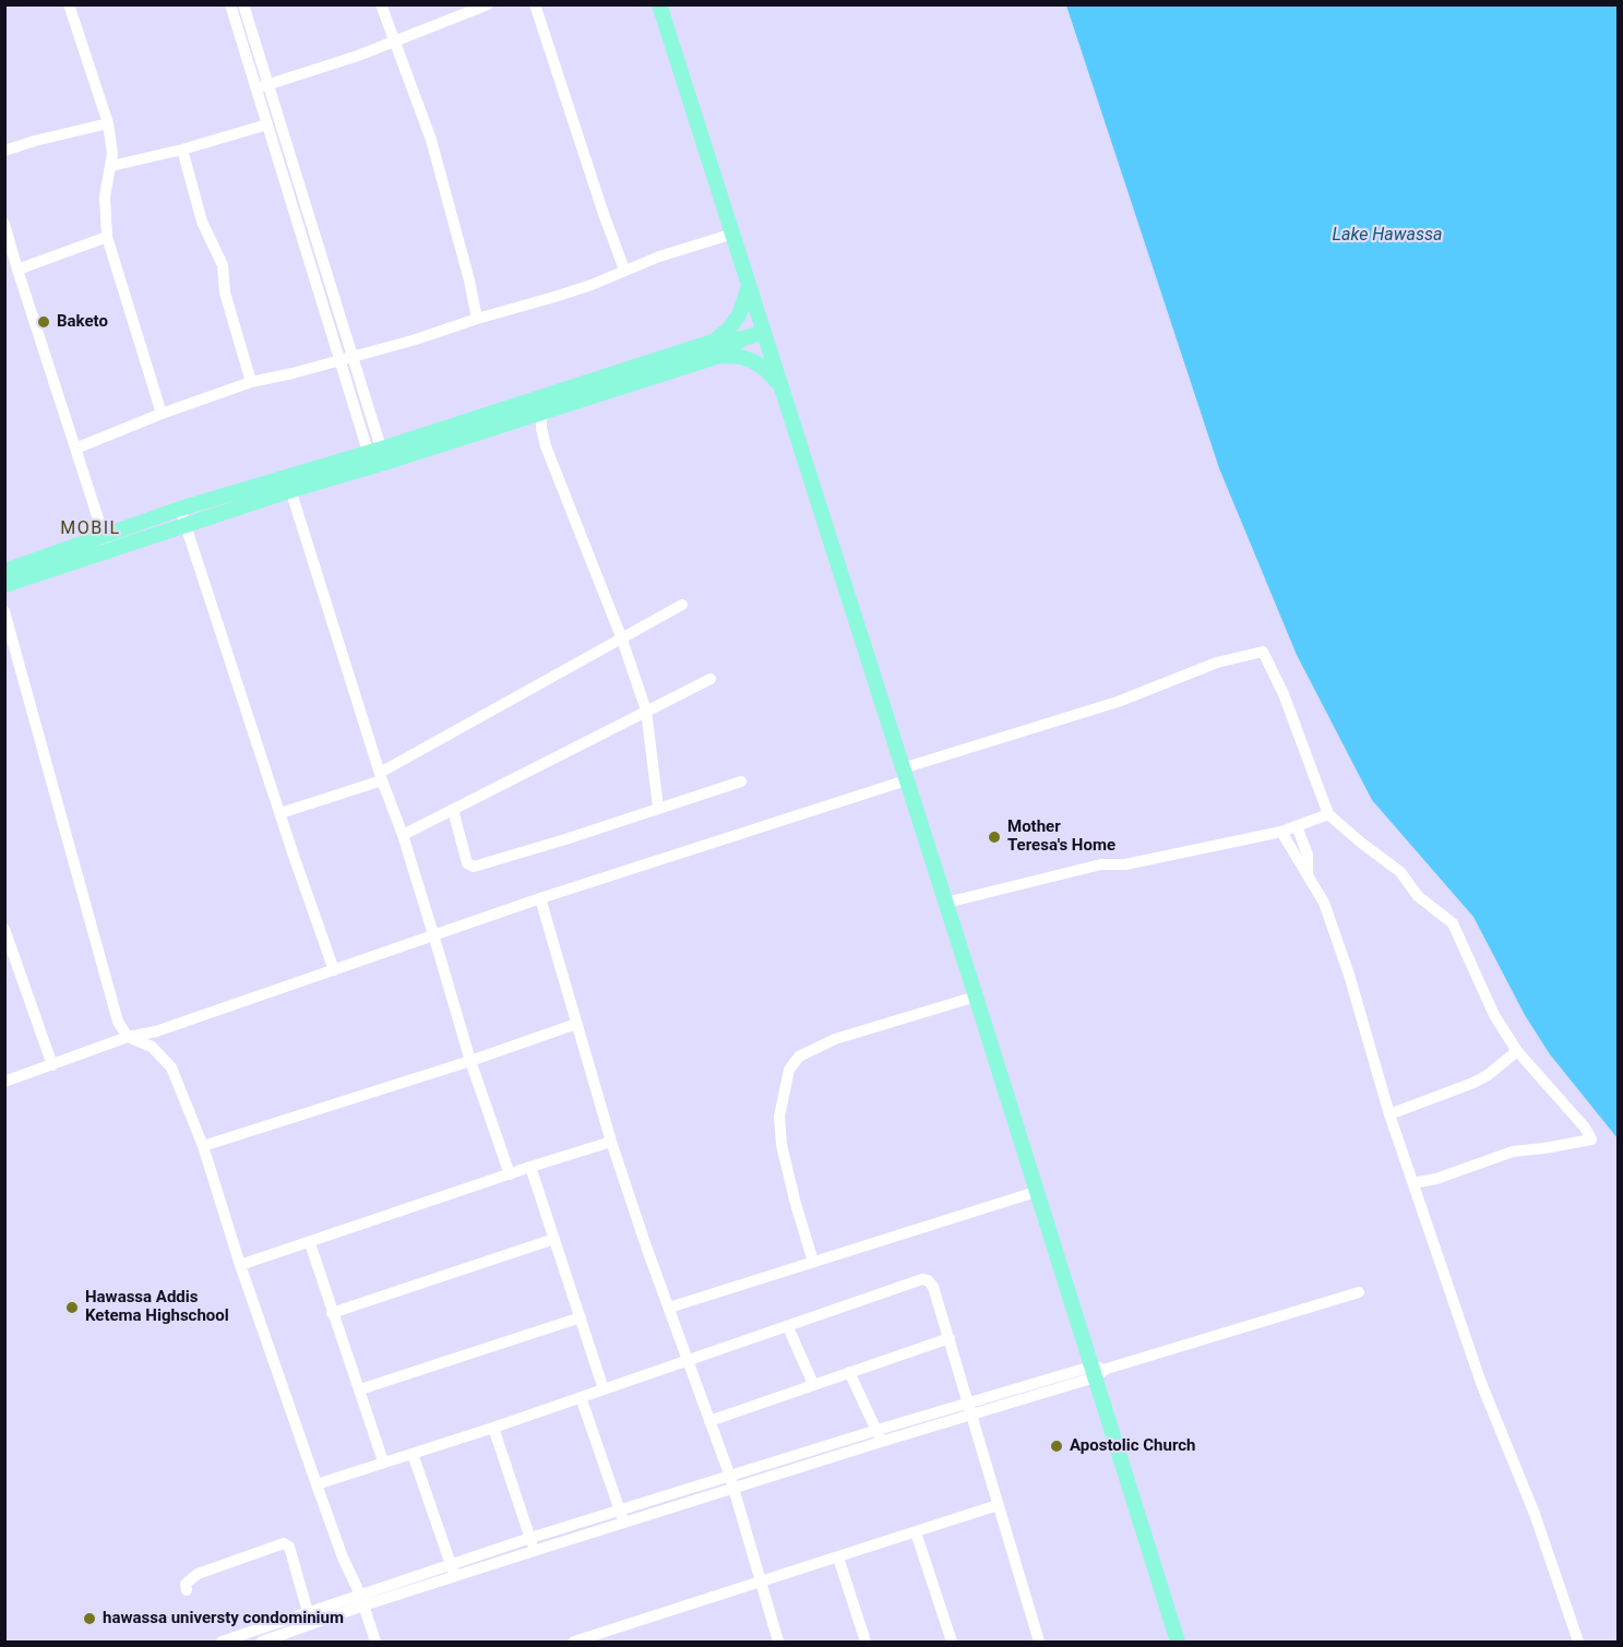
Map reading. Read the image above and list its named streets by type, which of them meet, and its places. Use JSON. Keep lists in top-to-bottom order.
{
  "districts": ["MOBIL"],
  "water": ["Lake Hawassa"],
  "places": [
    "Baketo",
    "Mother Teresa's Home",
    "Hawassa Addis Ketema Highschool",
    "Apostolic Church",
    "hawassa universty condominium"
  ]
}
